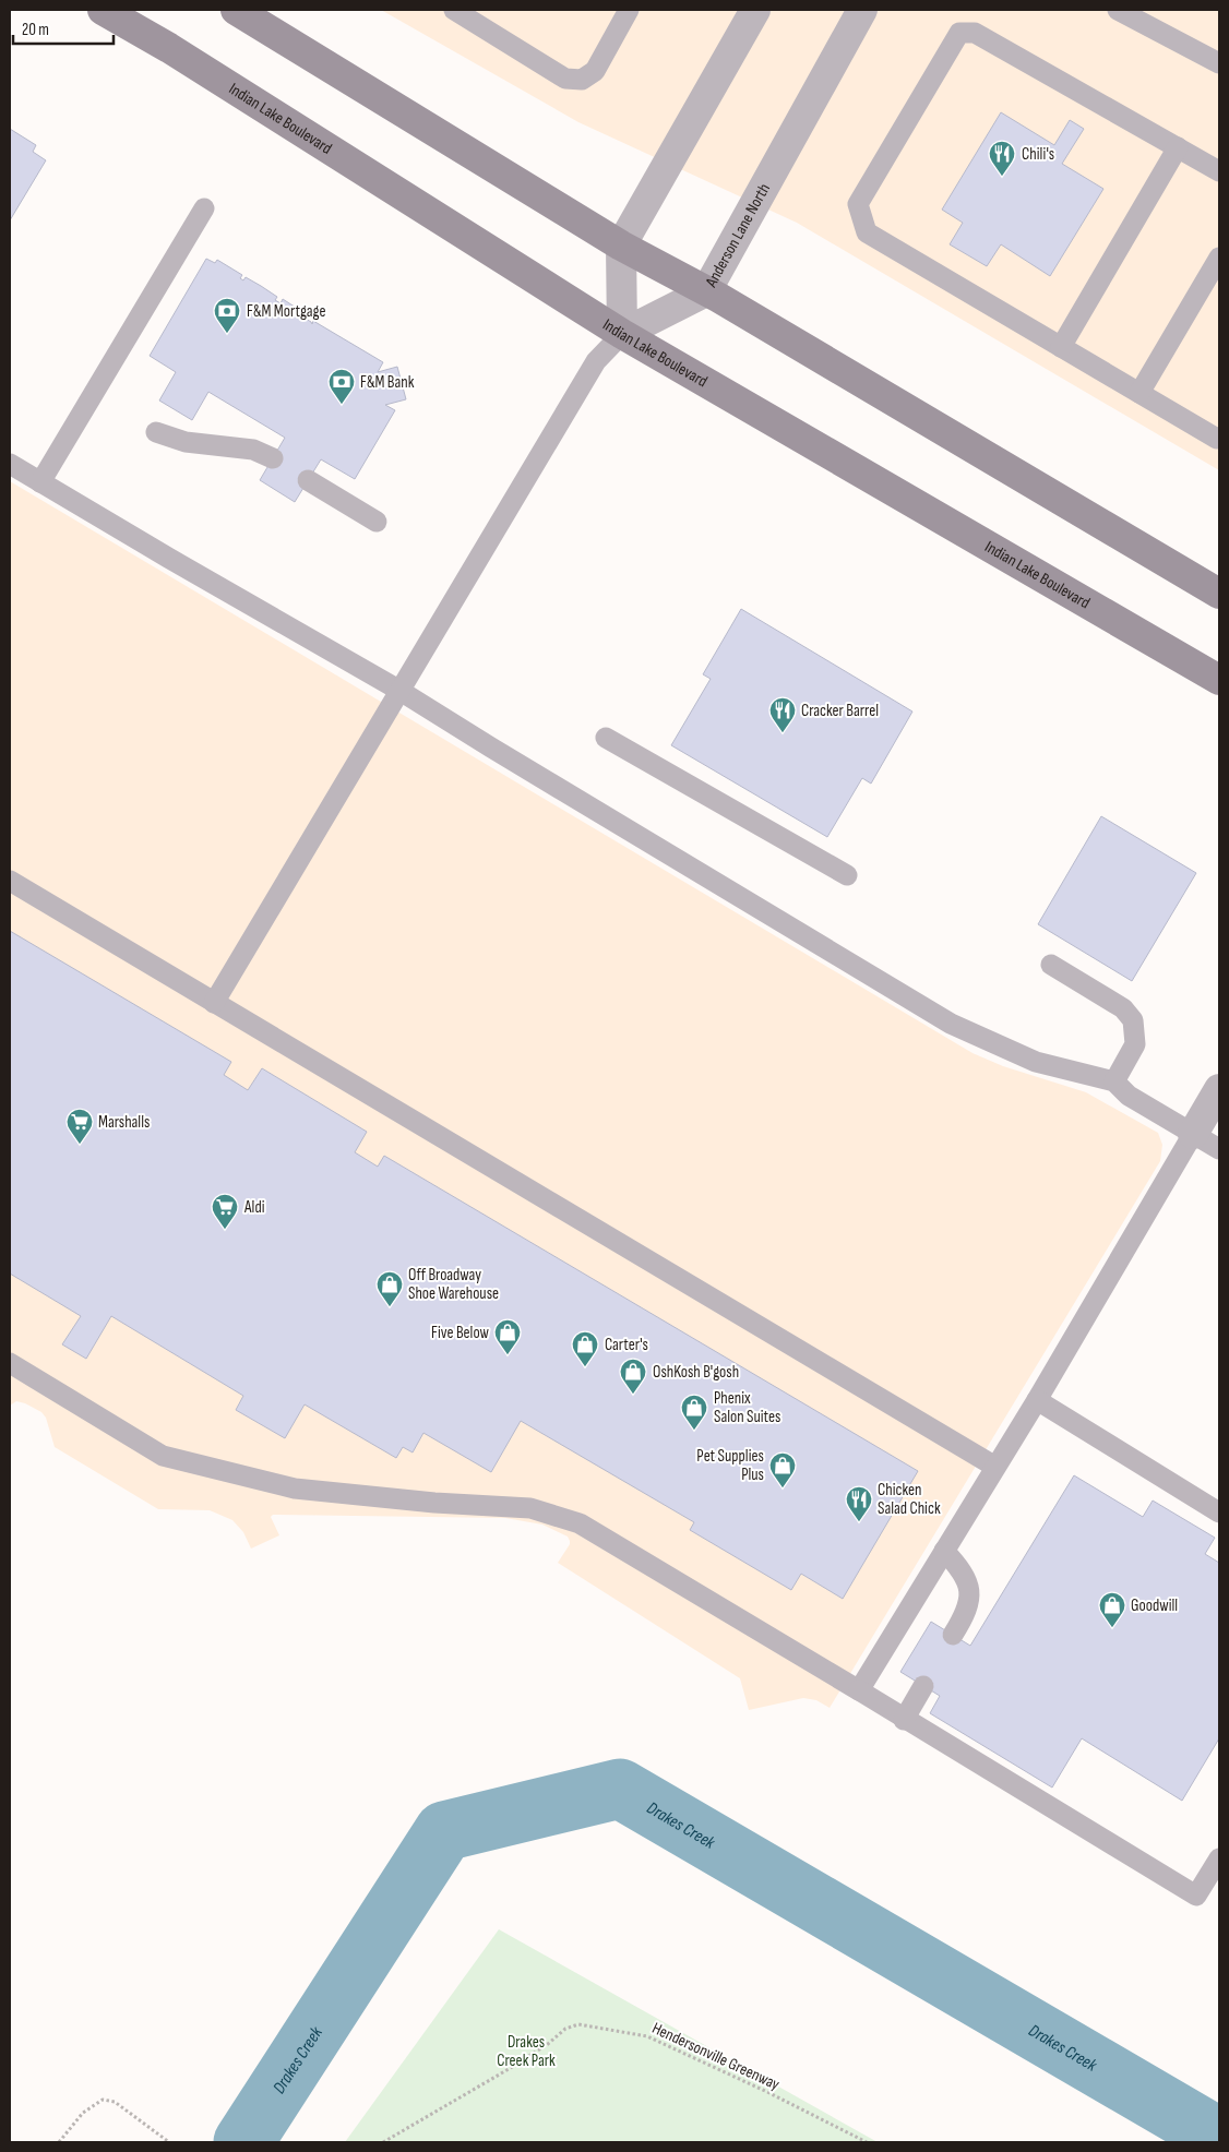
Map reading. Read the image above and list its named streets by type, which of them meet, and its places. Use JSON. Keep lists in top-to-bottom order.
{
  "streets": {
    "main road": ["Indian Lake Boulevard"],
    "street": ["Anderson Lane North"],
    "path": ["Hendersonville Greenway"]
  },
  "crossings": [
    ["Indian Lake Boulevard", "Anderson Lane North"]
  ],
  "water": ["Drakes Creek"],
  "parks": ["Drakes Creek Park"],
  "places": {
    "restaurant": ["Chili's", "Cracker Barrel", "Chicken Salad Chick"],
    "bank": ["F&M Mortgage", "F&M Bank"],
    "supermarket": ["Marshalls", "Aldi"],
    "shop": [
      "Off Broadway Shoe Warehouse",
      "Five Below",
      "Carter's",
      "OshKosh B'gosh",
      "Phenix Salon Suites",
      "Pet Supplies Plus",
      "Goodwill"
    ]
  },
  "scale_bar": "20 m"
}
